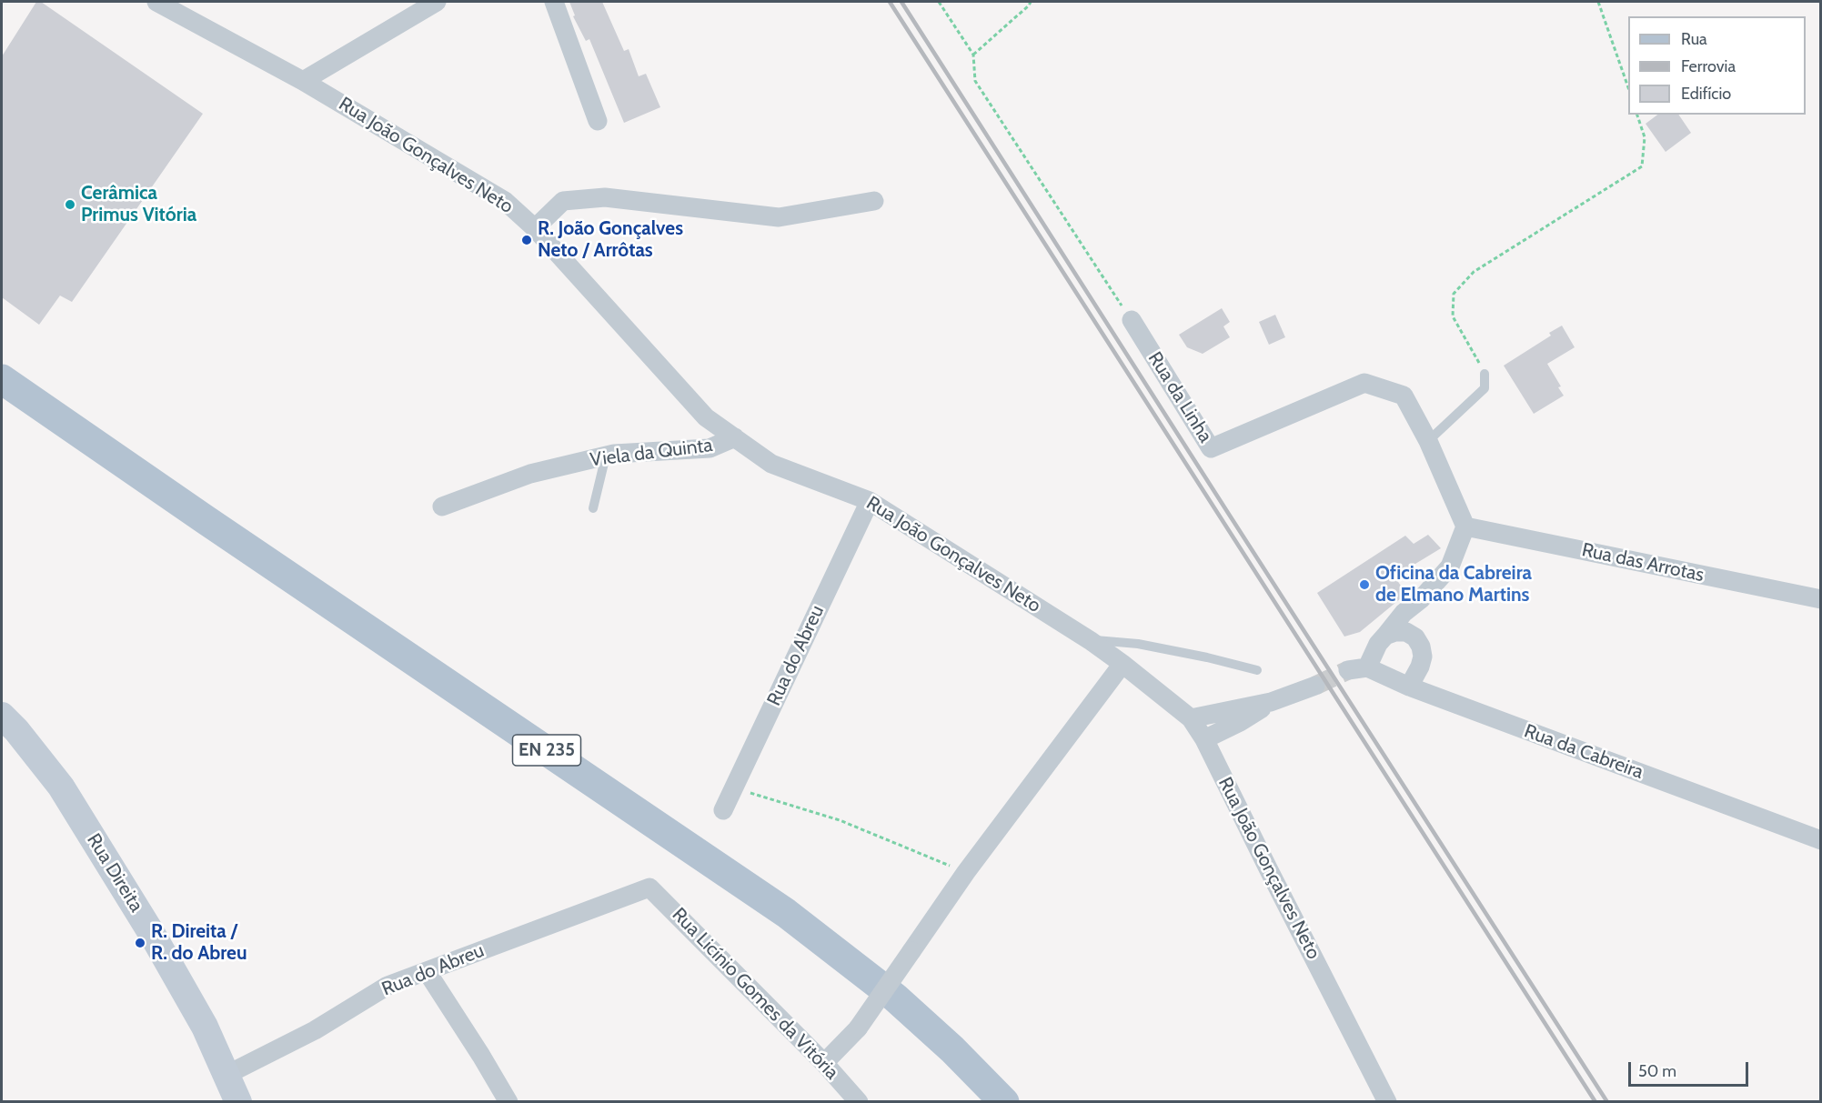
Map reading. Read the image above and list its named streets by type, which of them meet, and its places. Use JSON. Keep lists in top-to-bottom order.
{
  "streets": {
    "main road": ["EN 235", "Rua Direita"],
    "street": [
      "Rua João Gonçalves Neto",
      "Rua da Linha",
      "Viela da Quinta",
      "Rua das Arrotas",
      "Rua do Abreu",
      "Rua da Cabreira",
      "Rua Licínio Gomes da Vitória"
    ]
  },
  "crossings": [
    ["Rua João Gonçalves Neto", "Viela da Quinta"],
    ["Rua João Gonçalves Neto", "Rua do Abreu"],
    ["Rua da Linha", "Rua das Arrotas"],
    ["Rua do Abreu", "Rua Direita"],
    ["Rua do Abreu", "Rua Licínio Gomes da Vitória"]
  ],
  "places": [
    "Cerâmica Primus Vitória",
    "R. João Gonçalves Neto / Arrôtas",
    "Oficina da Cabreira de Elmano Martins",
    "R. Direita / R. do Abreu"
  ],
  "legend": ["Rua", "Ferrovia", "Edifício"],
  "scale_bar": "50 m"
}
